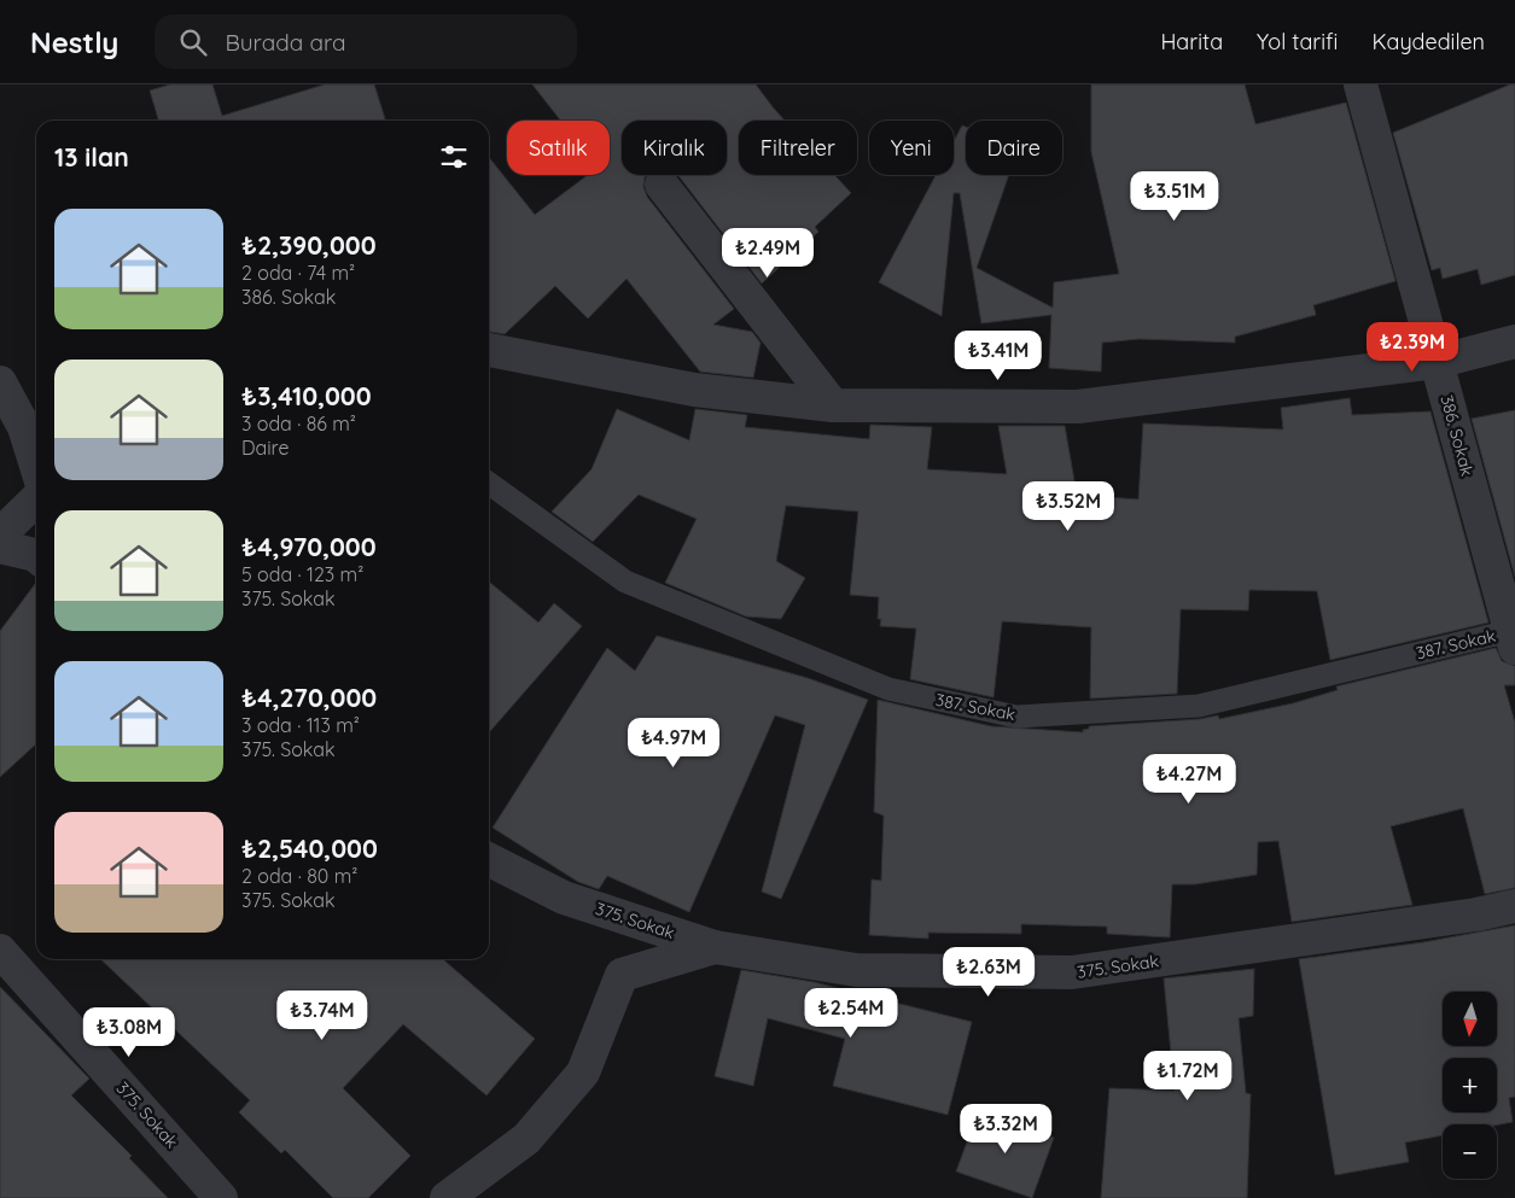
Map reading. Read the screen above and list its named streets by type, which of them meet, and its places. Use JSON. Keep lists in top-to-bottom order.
{
  "streets": {
    "street": ["386. Sokak", "375. Sokak"],
    "lane": ["387. Sokak"]
  },
  "crossings": [
    ["386. Sokak", "387. Sokak"]
  ],
  "north": "bottom",
  "page": {
    "header": "Nestly",
    "search": "Burada ara",
    "nav": ["Harita", "Yol tarifi", "Kaydedilen"],
    "chip": [
      "Satılık",
      "Kiralık",
      "Filtreler",
      "Yeni",
      "Daire"
    ],
    "heading": "13 ilan",
    "price": [
      "₺3.51M",
      "₺2.49M",
      "₺2.39M",
      "₺3.41M",
      "₺3.52M",
      "₺4.97M",
      "₺4.27M",
      "₺2.63M",
      "₺2.54M",
      "₺3.74M",
      "₺3.08M",
      "₺1.72M",
      "₺3.32M"
    ],
    "list": [
      {
        "name": "₺2,390,000",
        "note": "2 oda · 74 m² · 386. Sokak"
      },
      {
        "name": "₺3,410,000",
        "note": "3 oda · 86 m² · Daire"
      },
      {
        "name": "₺4,970,000",
        "note": "5 oda · 123 m² · 375. Sokak"
      },
      {
        "name": "₺4,270,000",
        "note": "3 oda · 113 m² · 375. Sokak"
      },
      {
        "name": "₺2,540,000",
        "note": "2 oda · 80 m² · 375. Sokak"
      }
    ],
    "map_buttons": ["+", "−"]
  }
}
